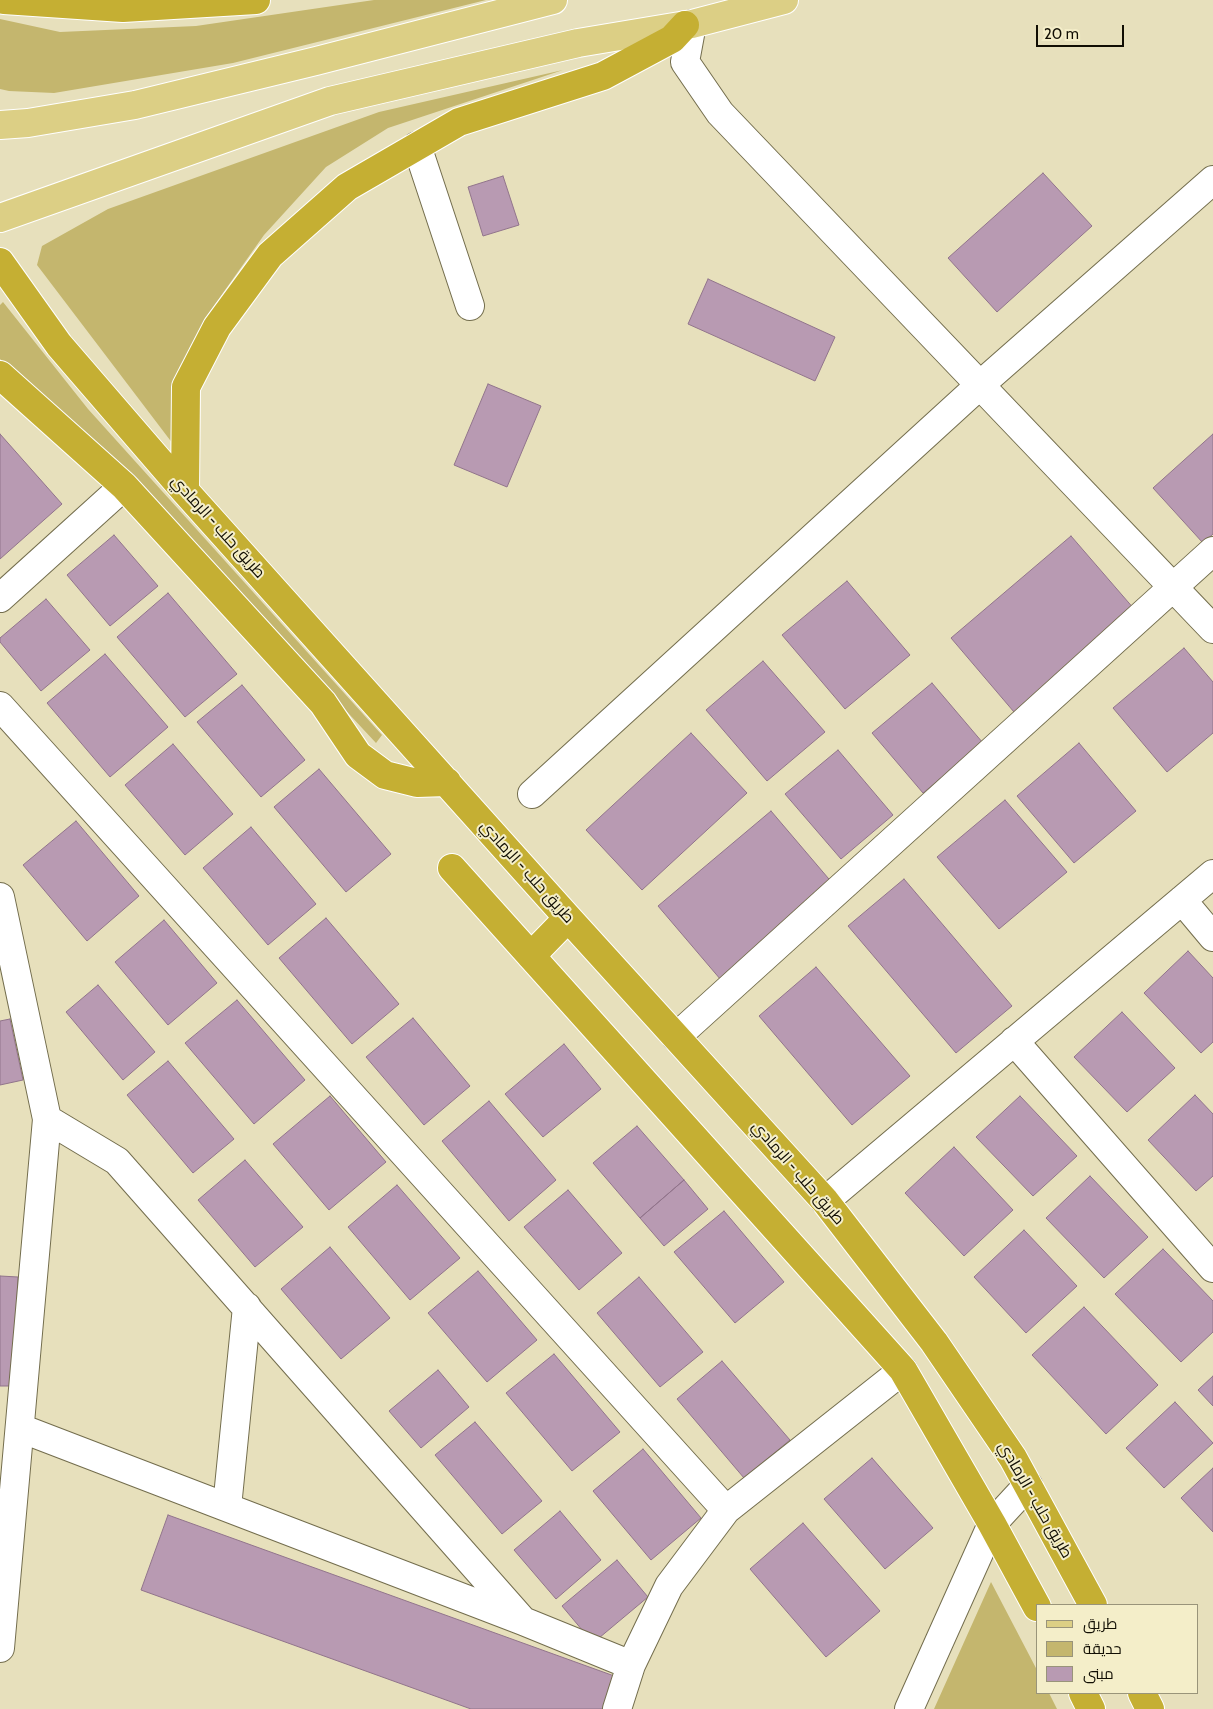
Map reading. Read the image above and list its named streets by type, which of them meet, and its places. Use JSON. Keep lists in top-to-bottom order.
{
  "streets": {
    "highway": ["طريق حلب - الرمادي"]
  },
  "legend": ["طريق", "حديقة", "مبنى"],
  "scale_bar": "20 m"
}
